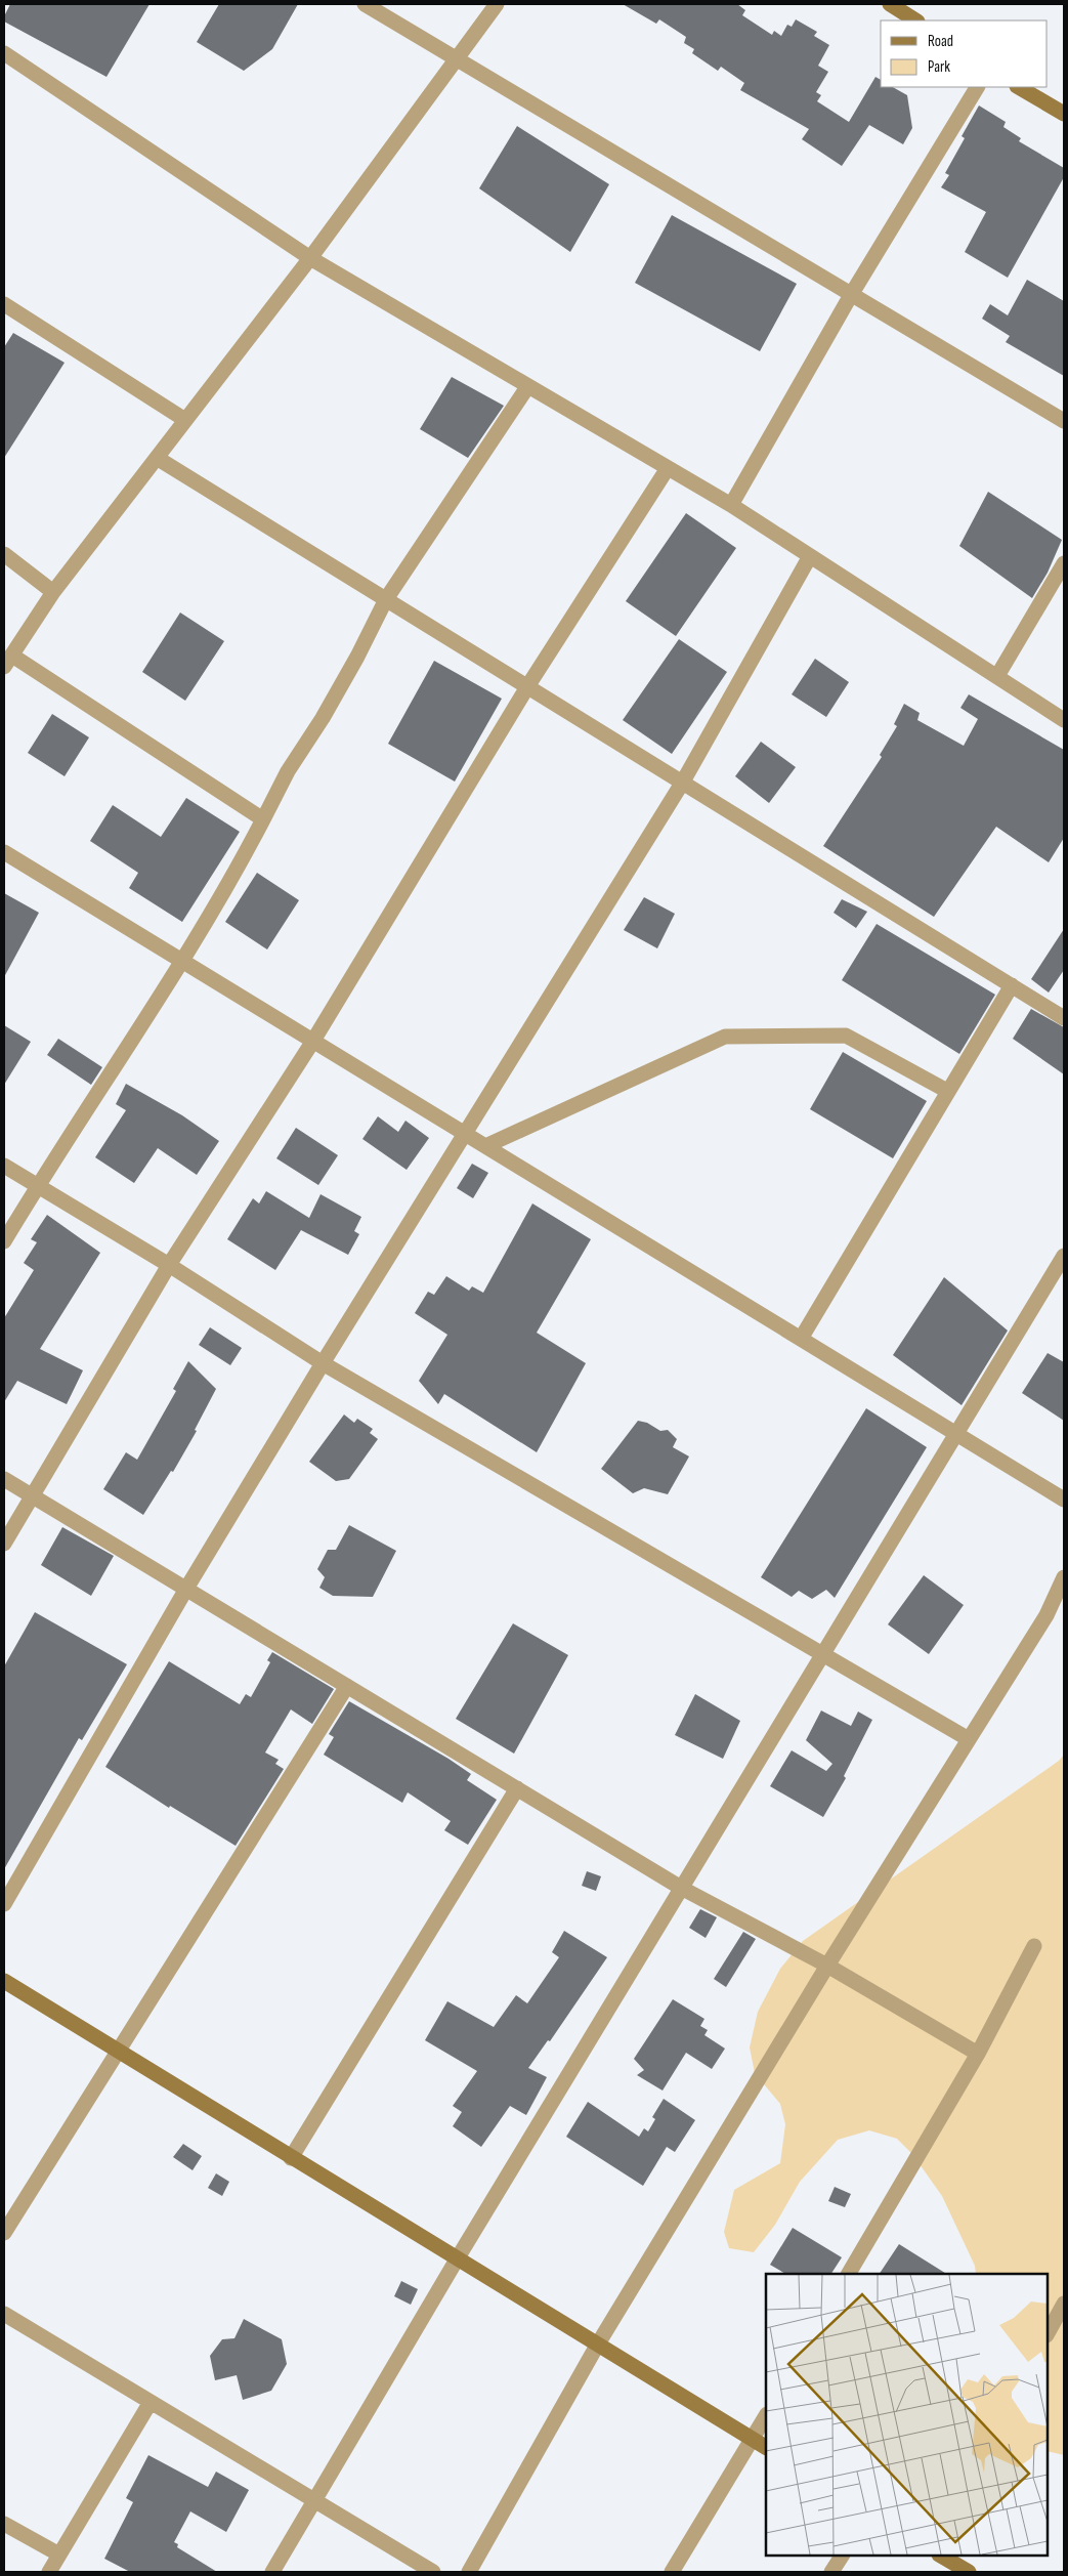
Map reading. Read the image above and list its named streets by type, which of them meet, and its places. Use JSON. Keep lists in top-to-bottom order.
{
  "legend": ["Road", "Park"]
}
